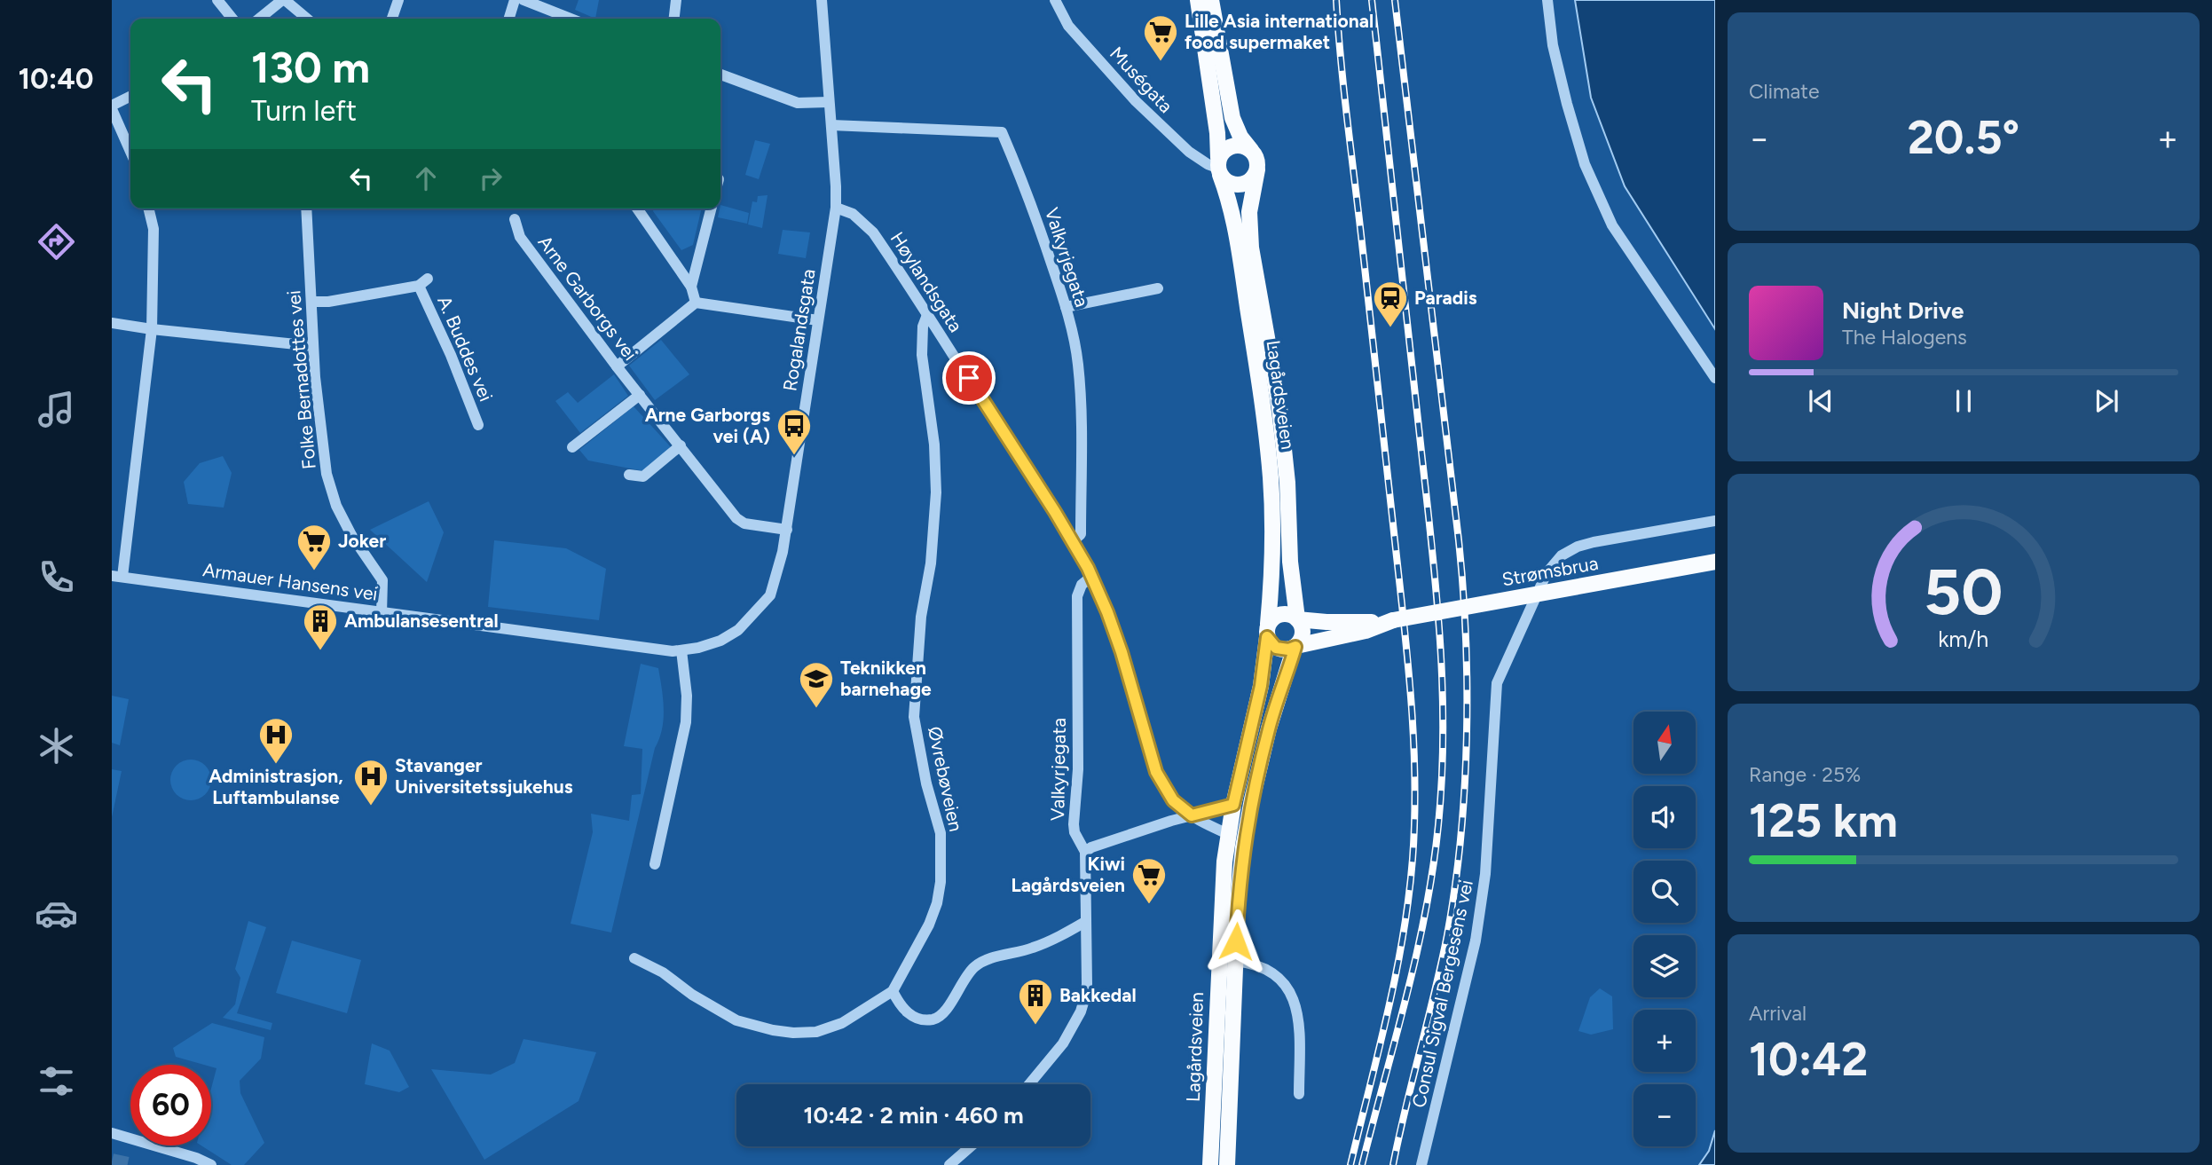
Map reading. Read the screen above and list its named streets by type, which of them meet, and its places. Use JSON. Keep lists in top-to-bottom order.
{
  "streets": {
    "main road": ["Lagårdsveien", "Strømsbrua"],
    "street": [
      "Muségata",
      "Valkyrjegata",
      "Høylandsgata",
      "Arne Garborgs vei",
      "Rogalandsgata",
      "A. Buddes vei",
      "Folke Bernadottes vei",
      "Armauer Hansens vei",
      "Øvrebøveien",
      "Consul Sigval Bergesens vei"
    ]
  },
  "crossings": [
    ["Muségata", "Lagårdsveien"],
    ["Valkyrjegata", "Høylandsgata"],
    ["Valkyrjegata", "Rogalandsgata"],
    ["Høylandsgata", "Rogalandsgata"],
    ["Høylandsgata", "Lagårdsveien"],
    ["Høylandsgata", "Øvrebøveien"],
    ["Arne Garborgs vei", "Rogalandsgata"],
    ["Rogalandsgata", "Armauer Hansens vei"],
    ["A. Buddes vei", "Folke Bernadottes vei"],
    ["Folke Bernadottes vei", "Armauer Hansens vei"],
    ["Lagårdsveien", "Strømsbrua"]
  ],
  "places": {
    "supermarket": ["Lille Asia international food supermaket", "Joker", "Kiwi Lagårdsveien"],
    "station": ["Paradis"],
    "bus stop": ["Arne Garborgs vei (A)"],
    "building": ["Ambulansesentral", "Bakkedal"],
    "school or university": ["Teknikken barnehage"],
    "hospital": ["Administrasjon, Luftambulanse", "Stavanger Universitetssjukehus"]
  },
  "north": "top",
  "page": {
    "tabs": "10:40",
    "tile": [
      "Climate",
      ["Range · 25%", "125 km"],
      ["Arrival", "10:42"]
    ],
    "turn": ["130 m", "Turn left"],
    "heat": ["−", "20.5°", "+"],
    "song": ["Night Drive", "The Halogens"],
    "map_buttons": ["+", "−"],
    "limit": "60",
    "trip": "10:42 · 2 min · 460 m",
    "gauge": ["50", "km/h"]
  }
}
